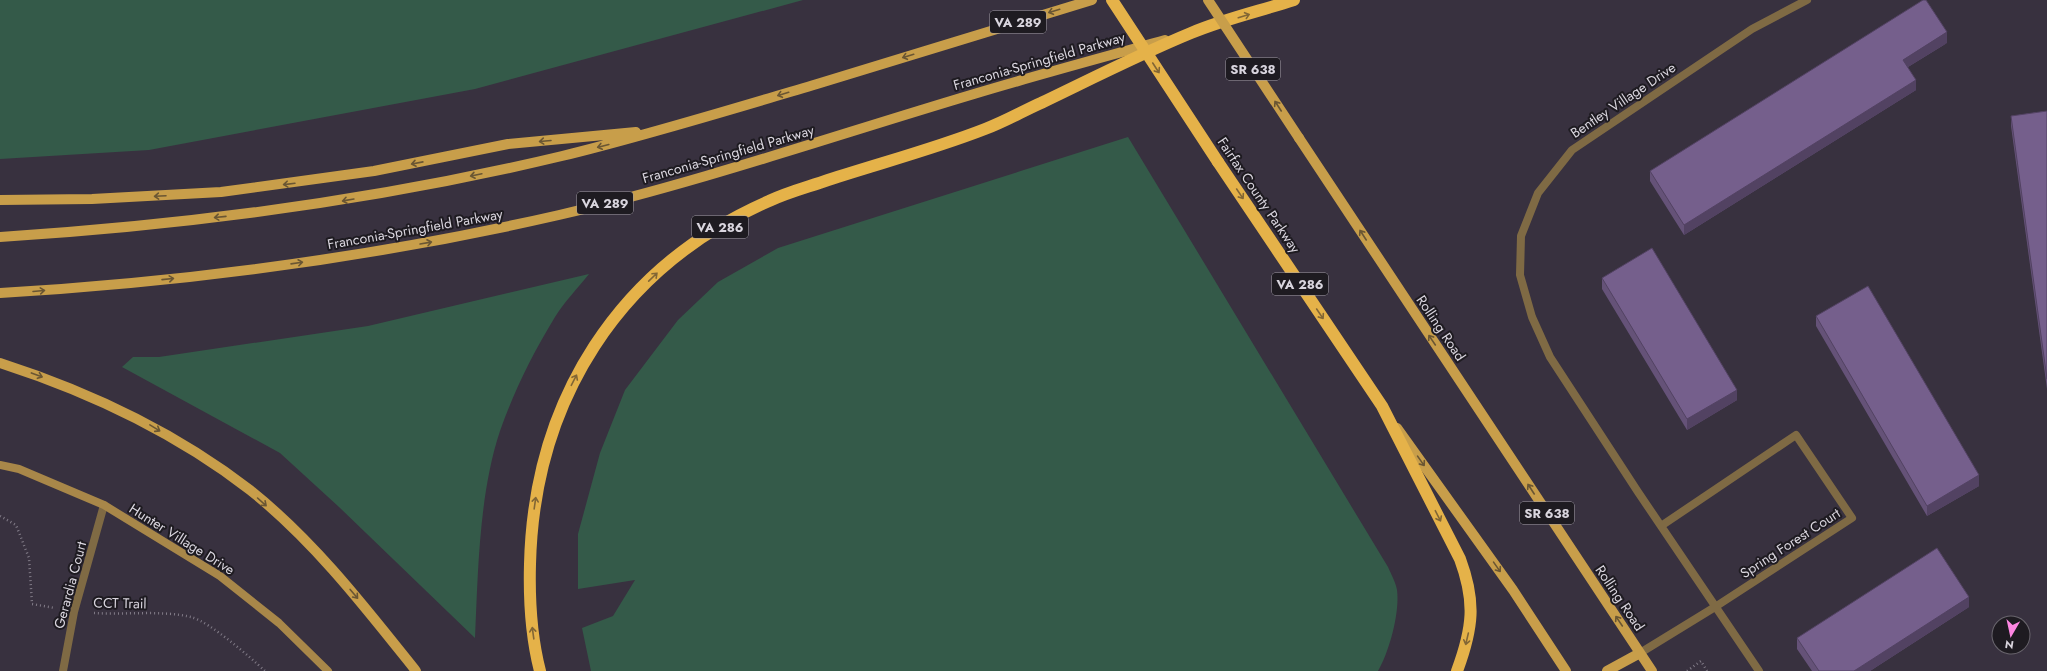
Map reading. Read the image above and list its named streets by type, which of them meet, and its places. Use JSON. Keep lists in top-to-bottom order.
{
  "streets": {
    "highway": ["Fairfax County Parkway", "VA 286"],
    "main road": [
      "VA 289",
      "Franconia-Springfield Parkway",
      "SR 638",
      "Rolling Road"
    ],
    "street": [
      "Bentley Village Drive",
      "Hunter Village Drive",
      "Spring Forest Court",
      "Gerardia Court"
    ],
    "path": ["CCT Trail"]
  },
  "crossings": [
    ["Franconia-Springfield Parkway", "VA 286"],
    ["Bentley Village Drive", "Spring Forest Court"],
    ["Fairfax County Parkway", "VA 286"],
    ["Rolling Road", "Spring Forest Court"],
    ["Hunter Village Drive", "Gerardia Court"],
    ["Gerardia Court", "CCT Trail"]
  ],
  "one_way": ["Fairfax County Parkway"],
  "north": "bottom"
}
